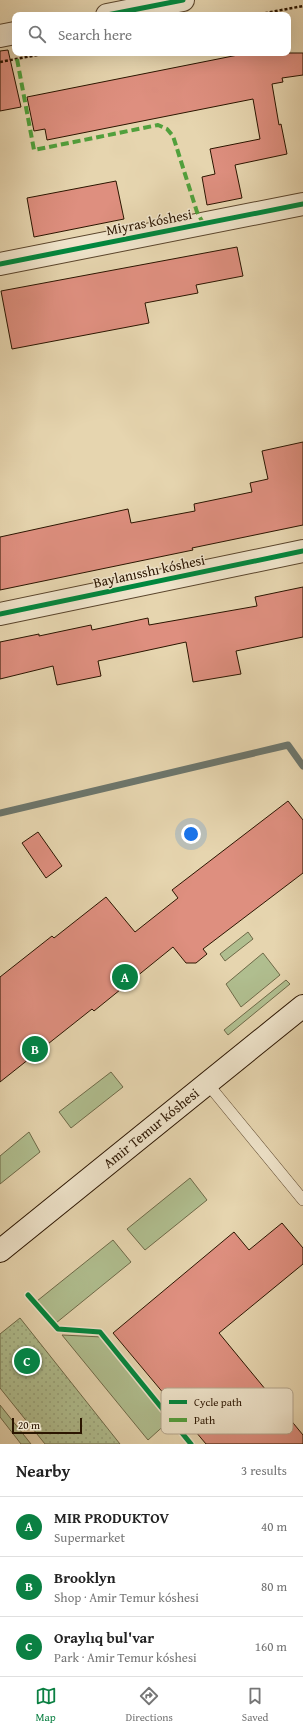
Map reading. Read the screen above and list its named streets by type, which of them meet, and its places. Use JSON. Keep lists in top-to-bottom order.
{
  "streets": {
    "street": ["Miyras kóshesi", "Baylanısshı kóshesi", "Amir Temur kóshesi"]
  },
  "legend": ["Cycle path", "Path"],
  "scale_bar": "20 m",
  "page": {
    "search": "Search here",
    "pins": ["A", "B", "C"],
    "scale": "20 m",
    "heading": ["Nearby", "3 results"],
    "list": [
      {
        "mark": "A",
        "name": "MIR PRODUKTOV",
        "note": "Supermarket",
        "value": "40 m"
      },
      {
        "mark": "B",
        "name": "Brooklyn",
        "note": "Shop · Amir Temur kóshesi",
        "value": "80 m"
      },
      {
        "mark": "C",
        "name": "Oraylıq bul'var",
        "note": "Park · Amir Temur kóshesi",
        "value": "160 m"
      }
    ],
    "nav": ["Map", "Directions", "Saved"]
  }
}
